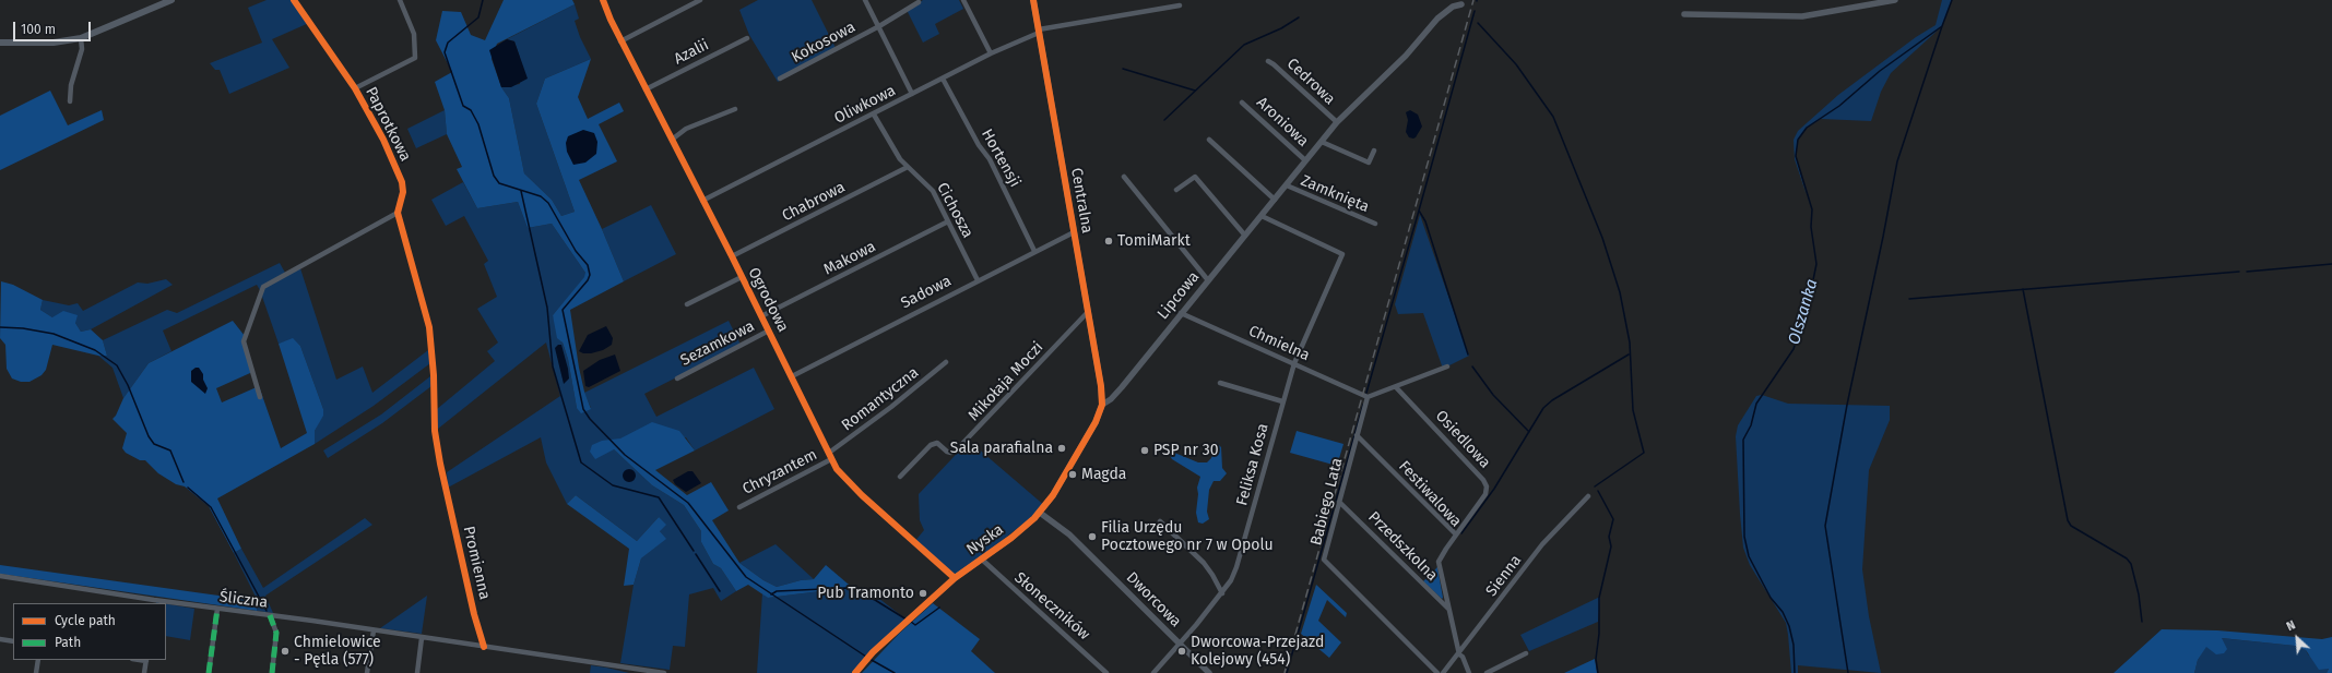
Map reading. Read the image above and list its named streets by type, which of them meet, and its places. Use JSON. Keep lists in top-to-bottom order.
{
  "streets": {
    "street": [
      "Kokosowa",
      "Azalii",
      "Cedrowa",
      "Oliwkowa",
      "Aroniowa",
      "Paprotkowa",
      "Hortensji",
      "Zamknięta",
      "Centralna",
      "Chabrowa",
      "Cichosza",
      "Makowa",
      "Sadowa",
      "Lipcowa",
      "Ogrodowa",
      "Sezamkowa",
      "Chmielna",
      "Mikołaja Moczi",
      "Romantyczna",
      "Osiedlowa",
      "Feliksa Kosa",
      "Chryzantem",
      "Festiwalowa",
      "Babiego Lata",
      "Nyska",
      "Przedszkolna",
      "Promienna",
      "Sienna",
      "Śliczna",
      "Dworcowa",
      "Słoneczników"
    ]
  },
  "crossings": [
    ["Azalii", "Ogrodowa"],
    ["Cedrowa", "Lipcowa"],
    ["Oliwkowa", "Hortensji"],
    ["Oliwkowa", "Centralna"],
    ["Oliwkowa", "Cichosza"],
    ["Oliwkowa", "Ogrodowa"],
    ["Aroniowa", "Lipcowa"],
    ["Paprotkowa", "Promienna"],
    ["Hortensji", "Sadowa"],
    ["Zamknięta", "Lipcowa"],
    ["Centralna", "Sadowa"],
    ["Centralna", "Lipcowa"],
    ["Centralna", "Mikołaja Moczi"],
    ["Centralna", "Nyska"],
    ["Chabrowa", "Cichosza"],
    ["Chabrowa", "Ogrodowa"],
    ["Cichosza", "Makowa"],
    ["Cichosza", "Sadowa"],
    ["Makowa", "Ogrodowa"],
    ["Sadowa", "Ogrodowa"],
    ["Lipcowa", "Chmielna"],
    ["Lipcowa", "Feliksa Kosa"],
    ["Lipcowa", "Nyska"],
    ["Ogrodowa", "Sezamkowa"],
    ["Ogrodowa", "Romantyczna"],
    ["Ogrodowa", "Chryzantem"],
    ["Ogrodowa", "Nyska"],
    ["Chmielna", "Feliksa Kosa"],
    ["Chmielna", "Babiego Lata"],
    ["Osiedlowa", "Festiwalowa"],
    ["Feliksa Kosa", "Dworcowa"],
    ["Festiwalowa", "Babiego Lata"],
    ["Festiwalowa", "Przedszkolna"],
    ["Festiwalowa", "Sienna"],
    ["Babiego Lata", "Przedszkolna"],
    ["Nyska", "Dworcowa"],
    ["Nyska", "Słoneczników"],
    ["Promienna", "Śliczna"]
  ],
  "water": ["Olszanka"],
  "places": [
    "TomiMarkt",
    "Sala parafialna",
    "PSP nr 30",
    "Magda",
    "Filia Urzędu Pocztowego nr 7 w Opolu",
    "Pub Tramonto",
    "Chmielowice - Pętla (577)",
    "Dworcowa-Przejazd Kolejowy (454)"
  ],
  "legend": ["Cycle path", "Path"],
  "scale_bar": "100 m",
  "north": "top left"
}
